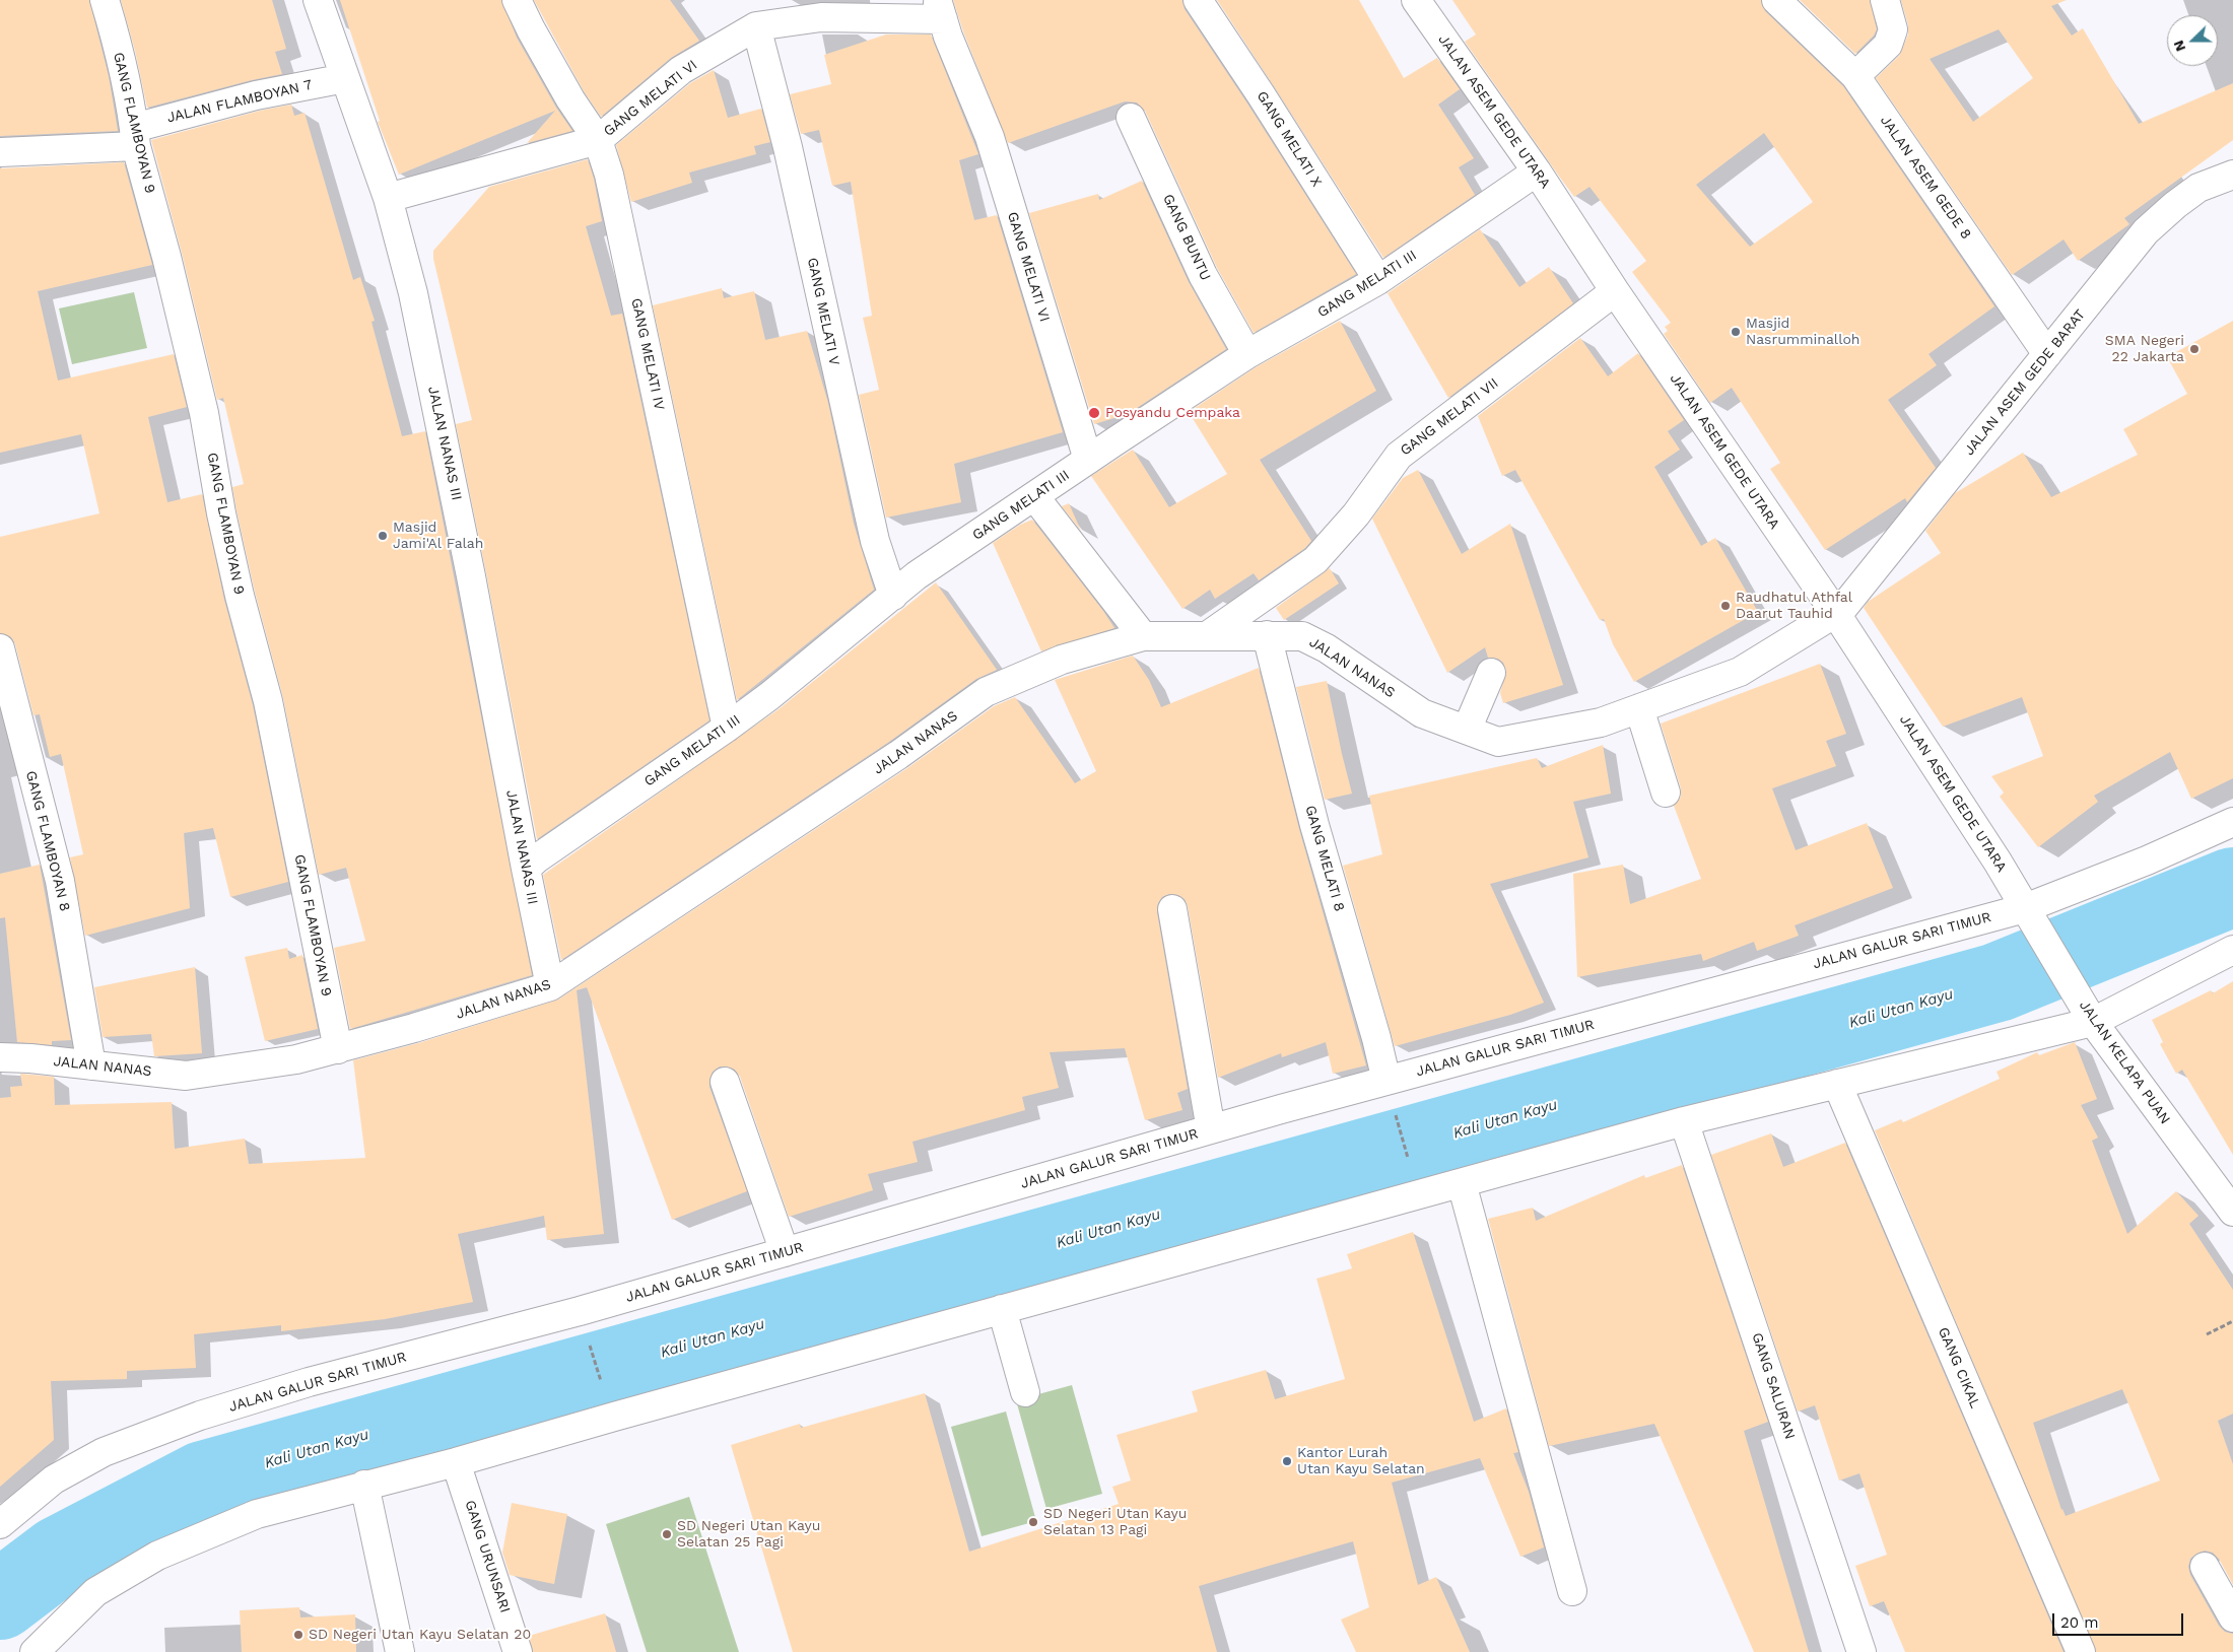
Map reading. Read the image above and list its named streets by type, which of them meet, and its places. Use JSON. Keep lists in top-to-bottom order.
{
  "streets": {
    "street": [
      "GANG MELATI VI",
      "JALAN FLAMBOYAN 7",
      "JALAN ASEM GEDE UTARA",
      "GANG FLAMBOYAN 9",
      "GANG MELATI X",
      "JALAN ASEM GEDE 8",
      "GANG BUNTU",
      "GANG MELATI III",
      "GANG MELATI V",
      "GANG MELATI IV",
      "JALAN ASEM GEDE BARAT",
      "GANG MELATI VII",
      "JALAN NANAS III",
      "JALAN NANAS",
      "GANG FLAMBOYAN 8",
      "GANG MELATI 8",
      "JALAN GALUR SARI TIMUR",
      "JALAN KELAPA PUAN",
      "GANG CIKAL",
      "GANG SALURAN",
      "GANG URUNSARI"
    ]
  },
  "crossings": [
    ["GANG MELATI VI", "GANG MELATI III"],
    ["GANG MELATI VI", "GANG MELATI V"],
    ["GANG MELATI VI", "GANG MELATI IV"],
    ["GANG MELATI VI", "JALAN NANAS III"],
    ["JALAN FLAMBOYAN 7", "GANG FLAMBOYAN 9"],
    ["JALAN FLAMBOYAN 7", "JALAN NANAS III"],
    ["JALAN ASEM GEDE UTARA", "GANG MELATI III"],
    ["JALAN ASEM GEDE UTARA", "JALAN ASEM GEDE BARAT"],
    ["JALAN ASEM GEDE UTARA", "GANG MELATI VII"],
    ["JALAN ASEM GEDE UTARA", "JALAN NANAS"],
    ["JALAN ASEM GEDE UTARA", "JALAN GALUR SARI TIMUR"],
    ["JALAN ASEM GEDE UTARA", "JALAN KELAPA PUAN"],
    ["GANG FLAMBOYAN 9", "JALAN NANAS"],
    ["GANG MELATI X", "GANG MELATI III"],
    ["JALAN ASEM GEDE 8", "JALAN ASEM GEDE BARAT"],
    ["GANG BUNTU", "GANG MELATI III"],
    ["GANG MELATI III", "GANG MELATI V"],
    ["GANG MELATI III", "GANG MELATI IV"],
    ["GANG MELATI III", "JALAN NANAS III"],
    ["JALAN ASEM GEDE BARAT", "JALAN NANAS"],
    ["GANG MELATI VII", "JALAN NANAS"],
    ["JALAN NANAS III", "JALAN NANAS"],
    ["JALAN NANAS", "GANG FLAMBOYAN 8"],
    ["JALAN NANAS", "GANG MELATI 8"],
    ["GANG MELATI 8", "JALAN GALUR SARI TIMUR"],
    ["JALAN GALUR SARI TIMUR", "JALAN KELAPA PUAN"]
  ],
  "water": ["Kali Utan Kayu"],
  "places": [
    "Masjid Nasrumminalloh",
    "SMA Negeri 22 Jakarta",
    "Posyandu Cempaka",
    "Masjid Jami'Al Falah",
    "Raudhatul Athfal Daarut Tauhid",
    "Kantor Lurah Utan Kayu Selatan",
    "SD Negeri Utan Kayu Selatan 13 Pagi",
    "SD Negeri Utan Kayu Selatan 25 Pagi",
    "SD Negeri Utan Kayu Selatan 20"
  ],
  "scale_bar": "20 m",
  "north": "left"
}
